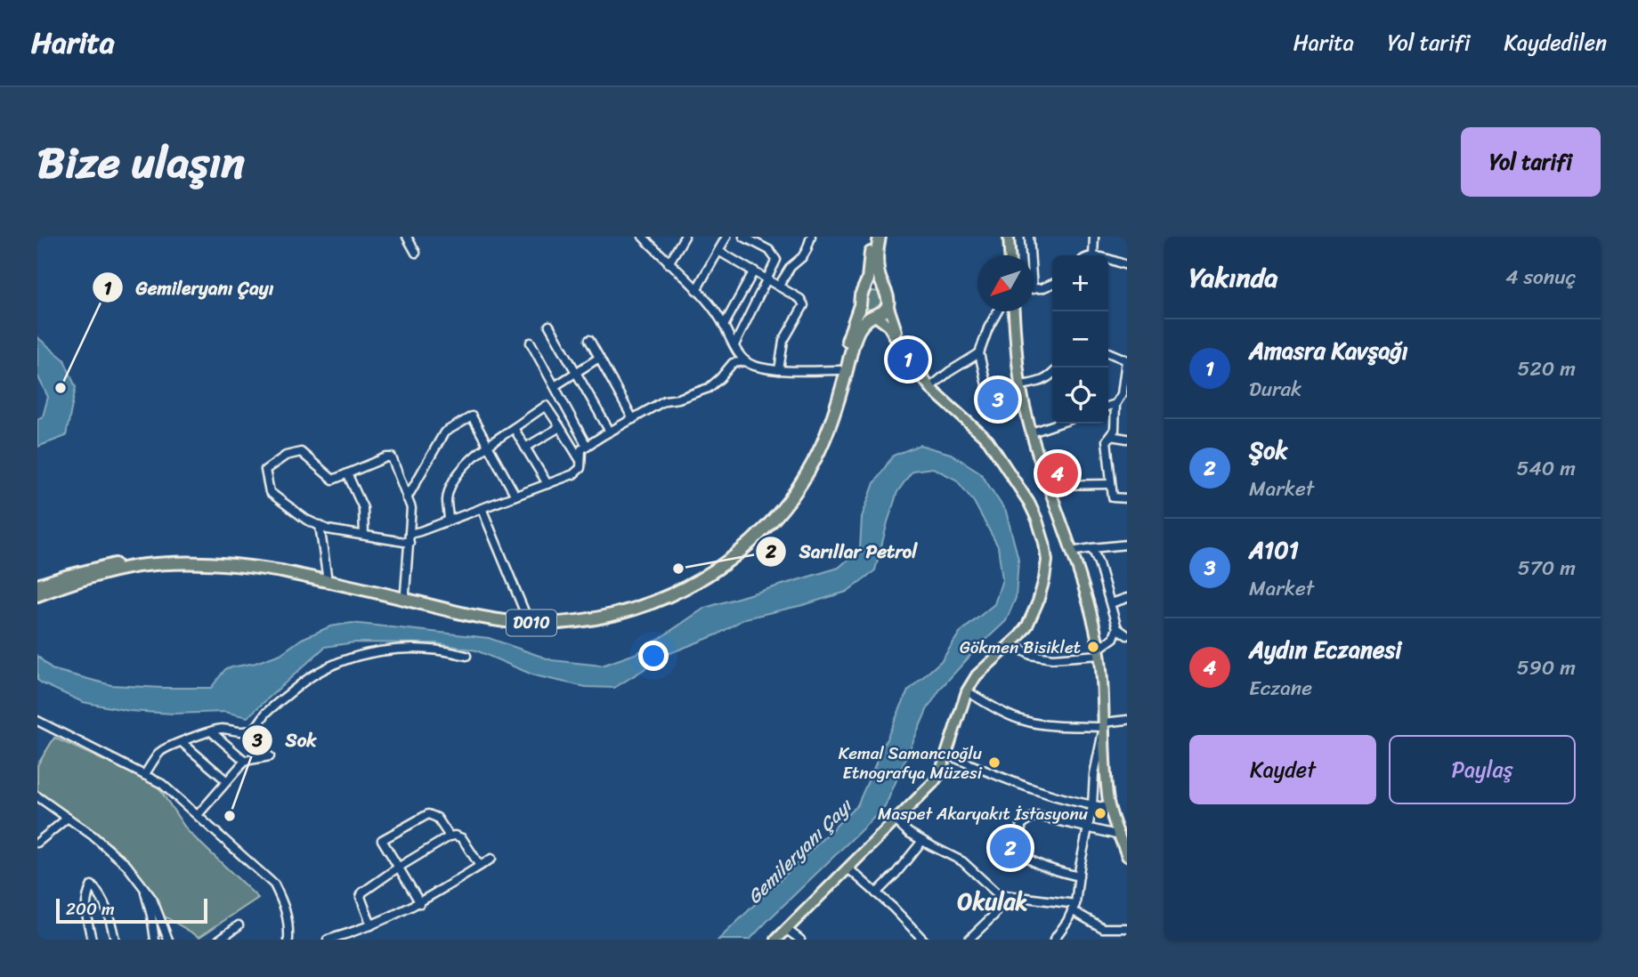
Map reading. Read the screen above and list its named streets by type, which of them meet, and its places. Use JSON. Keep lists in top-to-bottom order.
{
  "streets": {
    "highway": ["D010"]
  },
  "districts": ["Okulak"],
  "water": ["Gemileryanı Çayı"],
  "places": [
    "Gemileryanı Çayı",
    "Sarıllar Petrol",
    "Gökmen Bisiklet",
    "Kemal Samancıoğlu Etnografya Müzesi",
    "Maspet Akaryakıt İstasyonu",
    "Sok"
  ],
  "scale_bar": "200 m",
  "north": "bottom left",
  "page": {
    "header": "Harita",
    "nav": ["Harita", "Yol tarifi", "Kaydedilen"],
    "title": "Bize ulaşın",
    "buttons": [
      "Yol tarifi",
      ["Kaydet", "Paylaş"]
    ],
    "heading": ["Yakında", "4 sonuç"],
    "map_buttons": ["+", "−"],
    "list": [
      {
        "mark": "1",
        "name": "Amasra Kavşağı",
        "note": "Durak",
        "value": "520 m"
      },
      {
        "mark": "2",
        "name": "Şok",
        "note": "Market",
        "value": "540 m"
      },
      {
        "mark": "3",
        "name": "A101",
        "note": "Market",
        "value": "570 m"
      },
      {
        "mark": "4",
        "name": "Aydın Eczanesi",
        "note": "Eczane",
        "value": "590 m"
      }
    ],
    "pins": [
      "1",
      "3",
      "4",
      "2"
    ],
    "scale": "200 m"
  }
}
